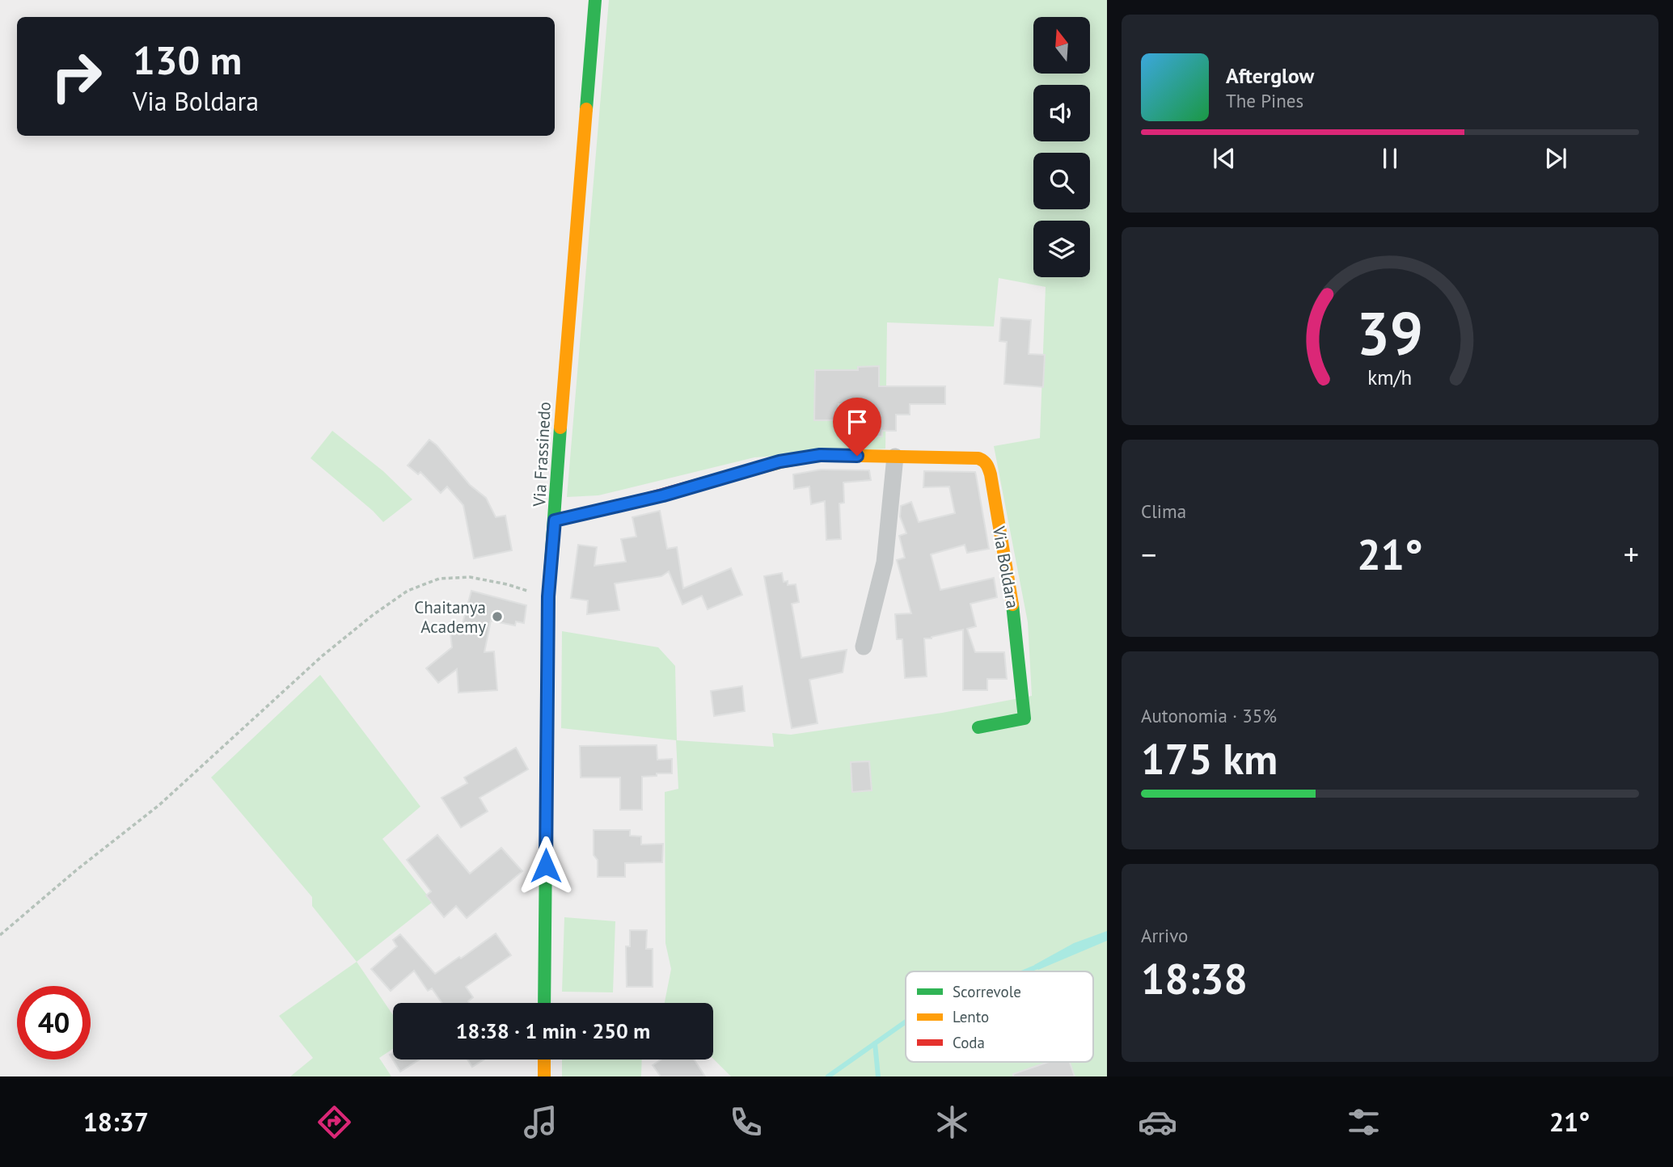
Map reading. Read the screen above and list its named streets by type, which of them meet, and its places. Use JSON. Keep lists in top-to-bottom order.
{
  "streets": {
    "street": ["Via Frassinedo", "Via Boldara"]
  },
  "crossings": [
    ["Via Frassinedo", "Via Boldara"]
  ],
  "places": ["Chaitanya Academy"],
  "legend": ["Scorrevole", "Lento", "Coda"],
  "north": "top",
  "page": {
    "turn": ["130 m", "Via Boldara"],
    "song": ["Afterglow", "The Pines"],
    "tile": [
      "Clima",
      ["Autonomia · 35%", "175 km"],
      ["Arrivo", "18:38"]
    ],
    "heat": ["−", "21°", "+"],
    "limit": "40",
    "trip": "18:38 · 1 min · 250 m",
    "tabs": ["18:37", "21°"],
    "gauge": ["39", "km/h"]
  }
}
